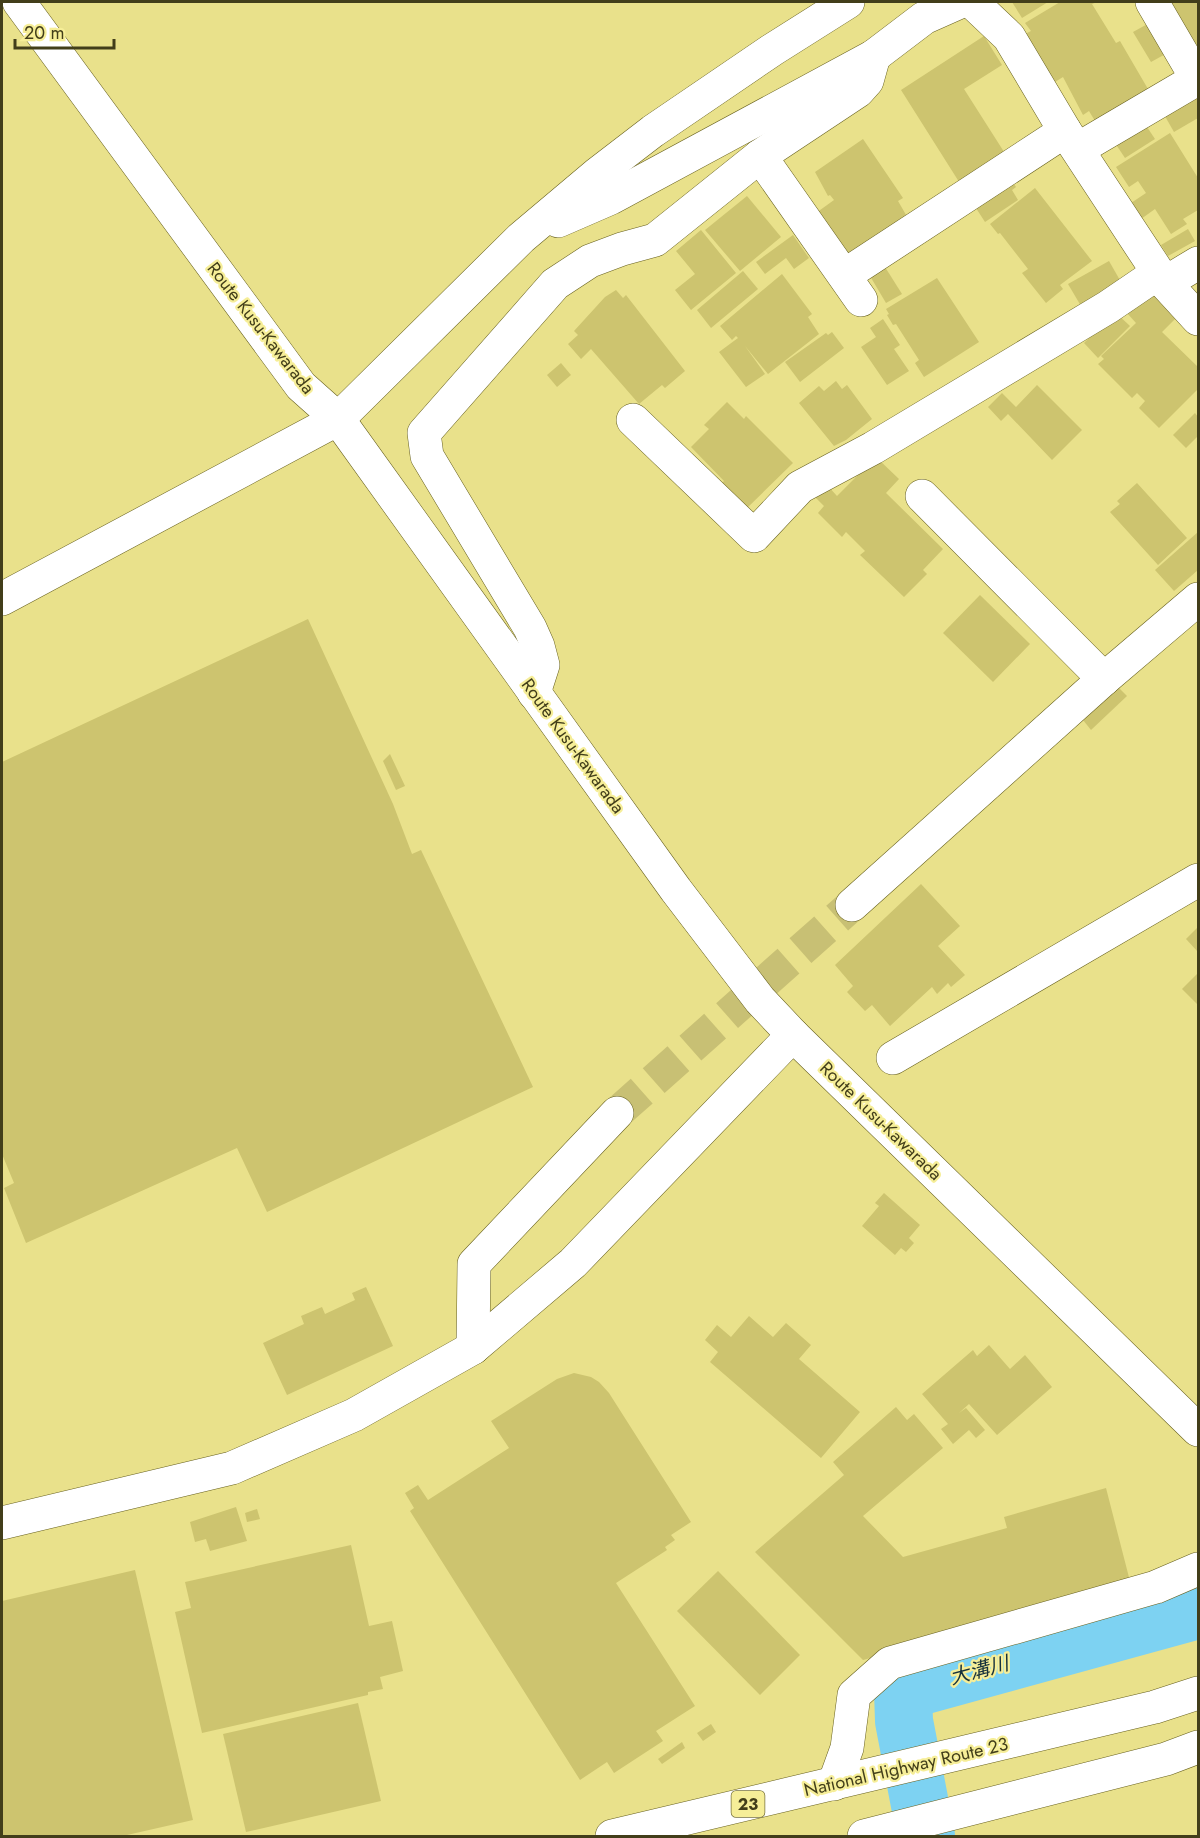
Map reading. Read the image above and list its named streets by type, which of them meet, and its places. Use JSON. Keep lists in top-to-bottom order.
{
  "streets": {
    "main road": ["Route Kusu-Kawarada", "National Highway Route 23", "23"]
  },
  "water": ["大溝川"],
  "scale_bar": "20 m"
}
